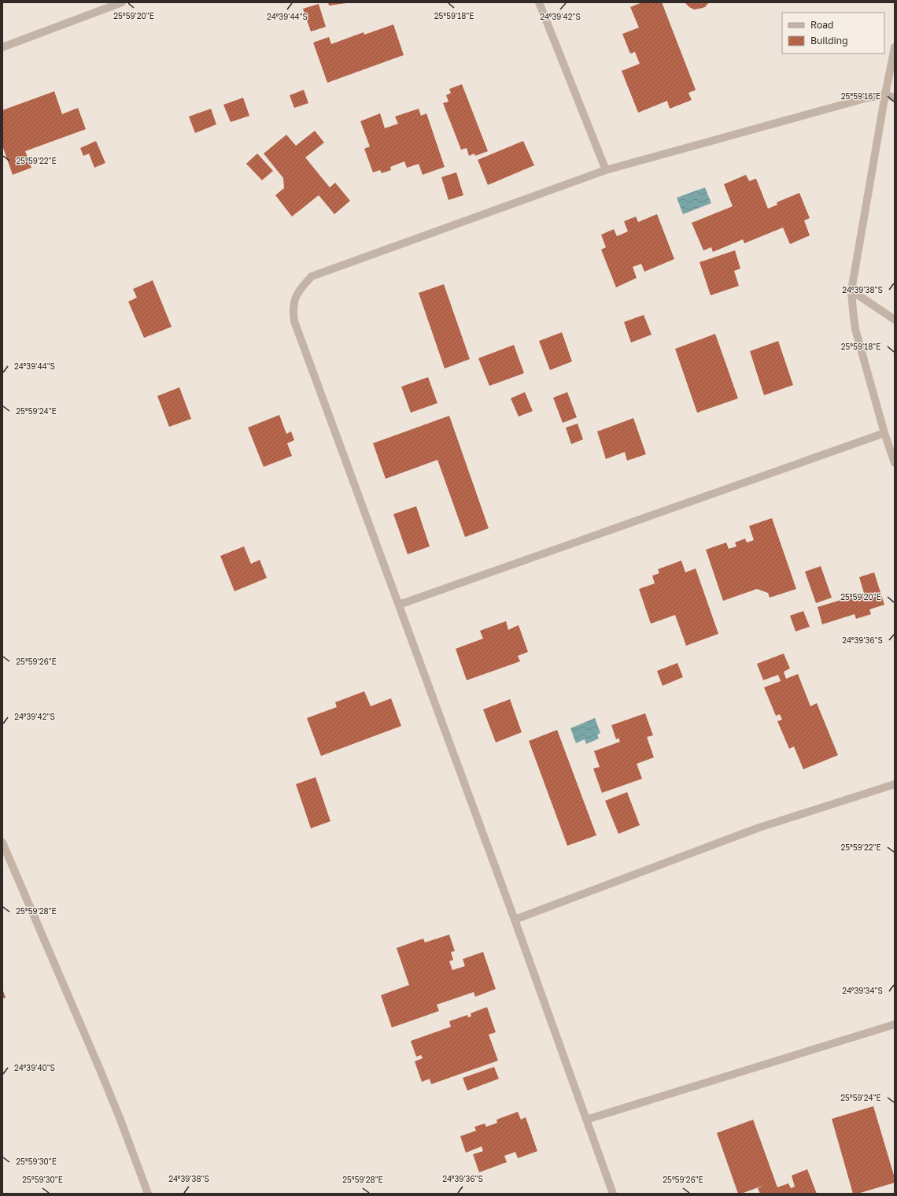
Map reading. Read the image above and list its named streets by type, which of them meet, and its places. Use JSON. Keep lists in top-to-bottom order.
{
  "legend": ["Road", "Building"],
  "coordinates": [
    "25°59'20\"E",
    "25°59'18\"E",
    "24°39'44\"S",
    "24°39'42\"S",
    "25°59'16\"E",
    "25°59'22\"E",
    "24°39'38\"S",
    "25°59'24\"E",
    "24°39'36\"S",
    "25°59'26\"E",
    "25°59'28\"E",
    "24°39'34\"S",
    "24°39'40\"S",
    "25°59'30\"E"
  ]
}
